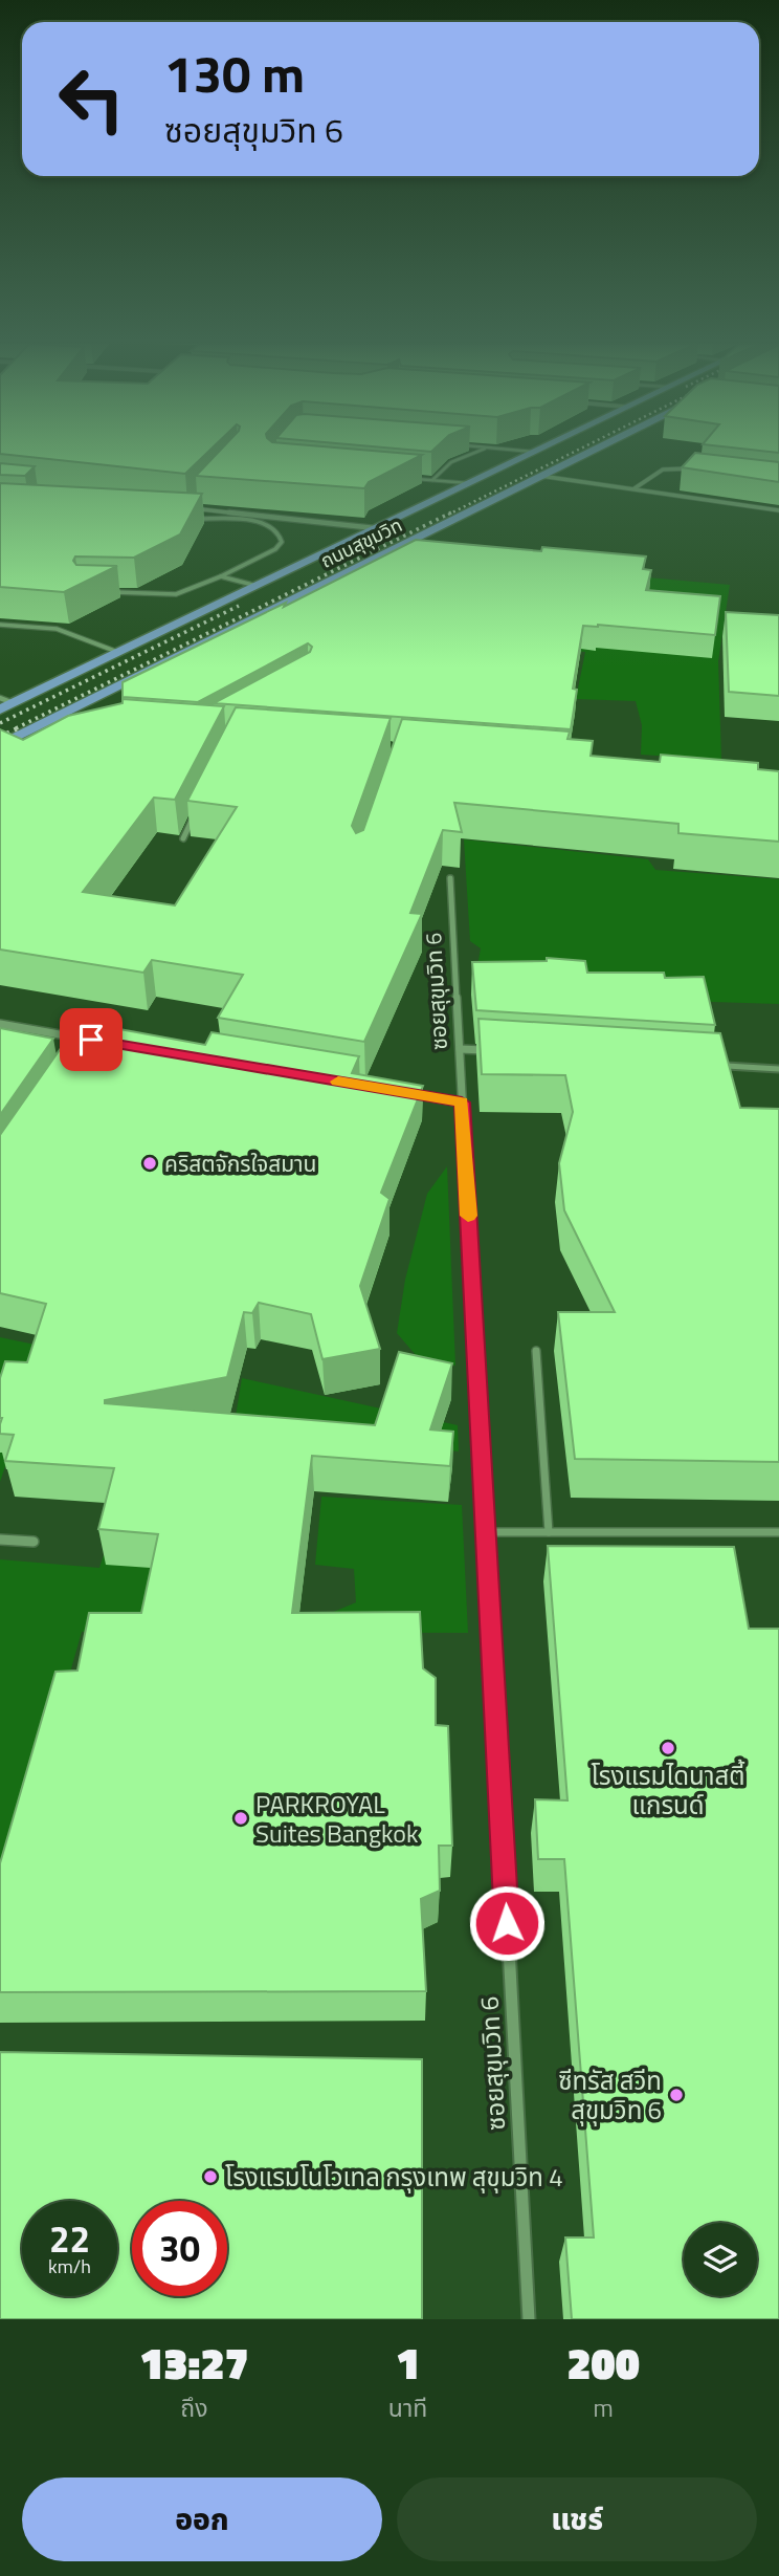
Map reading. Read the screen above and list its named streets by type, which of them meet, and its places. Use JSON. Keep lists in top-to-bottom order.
{
  "streets": {
    "main road": ["ถนนสุขุมวิท"],
    "street": ["ซอยสุขุมวิท 6"]
  },
  "places": [
    "คริสตจักรใจสมาน",
    "โรงแรมไดนาสตี้ แกรนด์",
    "PARKROYAL Suites Bangkok",
    "ซีทรัส สวีท สุขุมวิท 6",
    "โรงแรมโนโวเทล กรุงเทพ สุขุมวิท 4"
  ],
  "page": {
    "turn": ["130 m", "ซอยสุขุมวิท 6"],
    "speed": "22 km/h",
    "limit": "30",
    "eta": [
      "13:27",
      "ถึง",
      "1",
      "นาที",
      "200",
      "m"
    ],
    "buttons": ["ออก", "แชร์"]
  }
}
